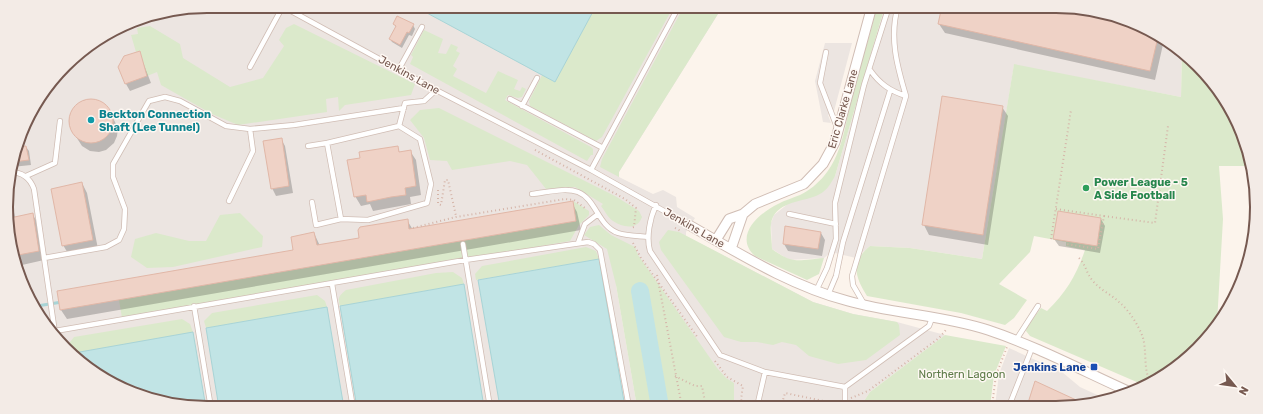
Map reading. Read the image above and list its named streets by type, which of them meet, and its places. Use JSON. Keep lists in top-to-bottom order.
{
  "streets": {
    "street": ["Jenkins Lane", "Eric Clarke Lane"]
  },
  "crossings": [
    ["Jenkins Lane", "Eric Clarke Lane"]
  ],
  "parks": ["Northern Lagoon"],
  "places": {
    "other": ["Beckton Connection Shaft (Lee Tunnel)", "Power League - 5 A Side Football"],
    "transit": ["Jenkins Lane"]
  },
  "north": "bottom right"
}
